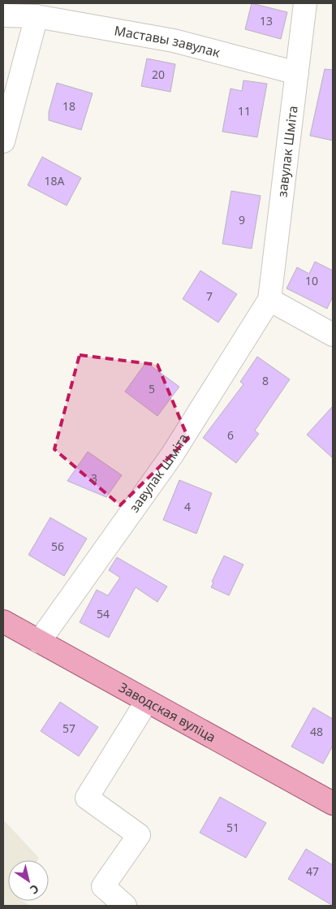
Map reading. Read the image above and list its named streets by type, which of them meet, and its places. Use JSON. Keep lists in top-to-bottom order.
{
  "streets": {
    "main road": ["Заводская вуліца"],
    "street": ["Маставы завулак", "завулак Шміта"]
  },
  "crossings": [
    ["Маставы завулак", "завулак Шміта"],
    ["завулак Шміта", "Заводская вуліца"]
  ],
  "house_numbers": [
    "13",
    "20",
    "18",
    "11",
    "18А",
    "9",
    "10",
    "7",
    "8",
    "5",
    "6",
    "3",
    "4",
    "56",
    "54",
    "57",
    "48",
    "51",
    "47"
  ],
  "north": "bottom right"
}
